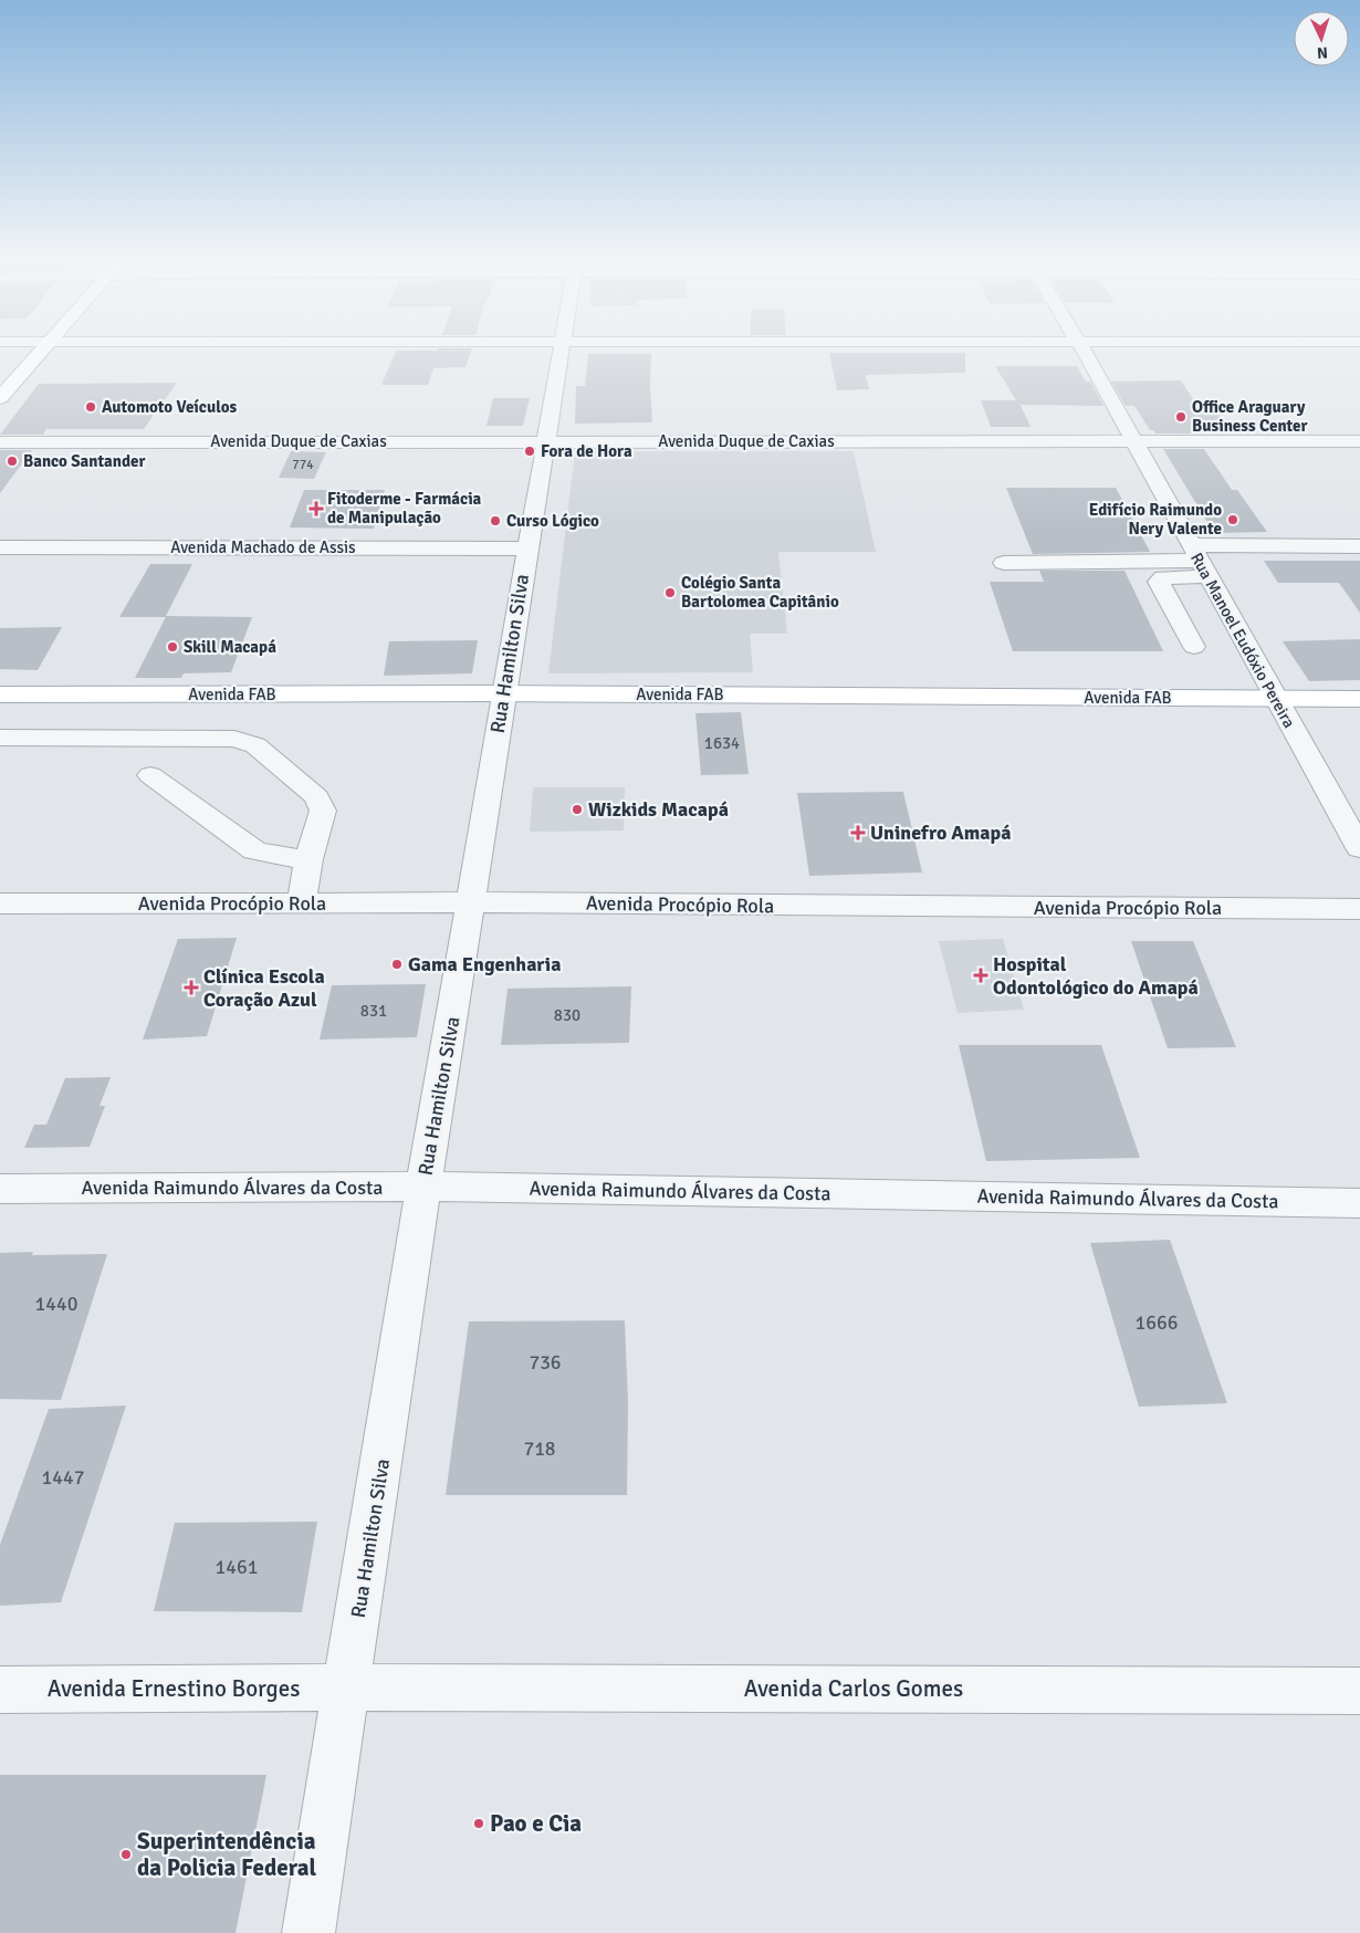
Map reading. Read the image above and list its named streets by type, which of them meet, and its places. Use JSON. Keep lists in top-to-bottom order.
{
  "streets": {
    "main road": ["Avenida FAB"],
    "street": [
      "Avenida Duque de Caxias",
      "Avenida Machado de Assis",
      "Rua Manoel Eudóxio Pereira",
      "Rua Hamilton Silva",
      "Avenida Procópio Rola",
      "Avenida Raimundo Álvares da Costa",
      "Avenida Ernestino Borges",
      "Avenida Carlos Gomes"
    ]
  },
  "crossings": [
    ["Avenida Duque de Caxias", "Rua Manoel Eudóxio Pereira"],
    ["Avenida Duque de Caxias", "Rua Hamilton Silva"],
    ["Avenida Machado de Assis", "Rua Hamilton Silva"],
    ["Rua Manoel Eudóxio Pereira", "Avenida FAB"],
    ["Rua Hamilton Silva", "Avenida FAB"],
    ["Rua Hamilton Silva", "Avenida Procópio Rola"],
    ["Rua Hamilton Silva", "Avenida Raimundo Álvares da Costa"],
    ["Rua Hamilton Silva", "Avenida Ernestino Borges"],
    ["Rua Hamilton Silva", "Avenida Carlos Gomes"],
    ["Avenida Ernestino Borges", "Avenida Carlos Gomes"]
  ],
  "places": {
    "other": [
      "Automoto Veículos",
      "Office Araguary Business Center",
      "Fora de Hora",
      "Banco Santander",
      "Edifício Raimundo Nery Valente",
      "Curso Lógico",
      "Colégio Santa Bartolomea Capitânio",
      "Skill Macapá",
      "Wizkids Macapá",
      "Gama Engenharia",
      "Pao e Cia",
      "Superintendência da Policia Federal"
    ],
    "health": [
      "Fitoderme - Farmácia de Manipulação",
      "Uninefro Amapá",
      "Hospital Odontológico do Amapá",
      "Clínica Escola Coração Azul"
    ]
  },
  "house_numbers": [
    "774",
    "1634",
    "831",
    "830",
    "1440",
    "1666",
    "736",
    "718",
    "1447",
    "1461"
  ],
  "north": "bottom"
}
